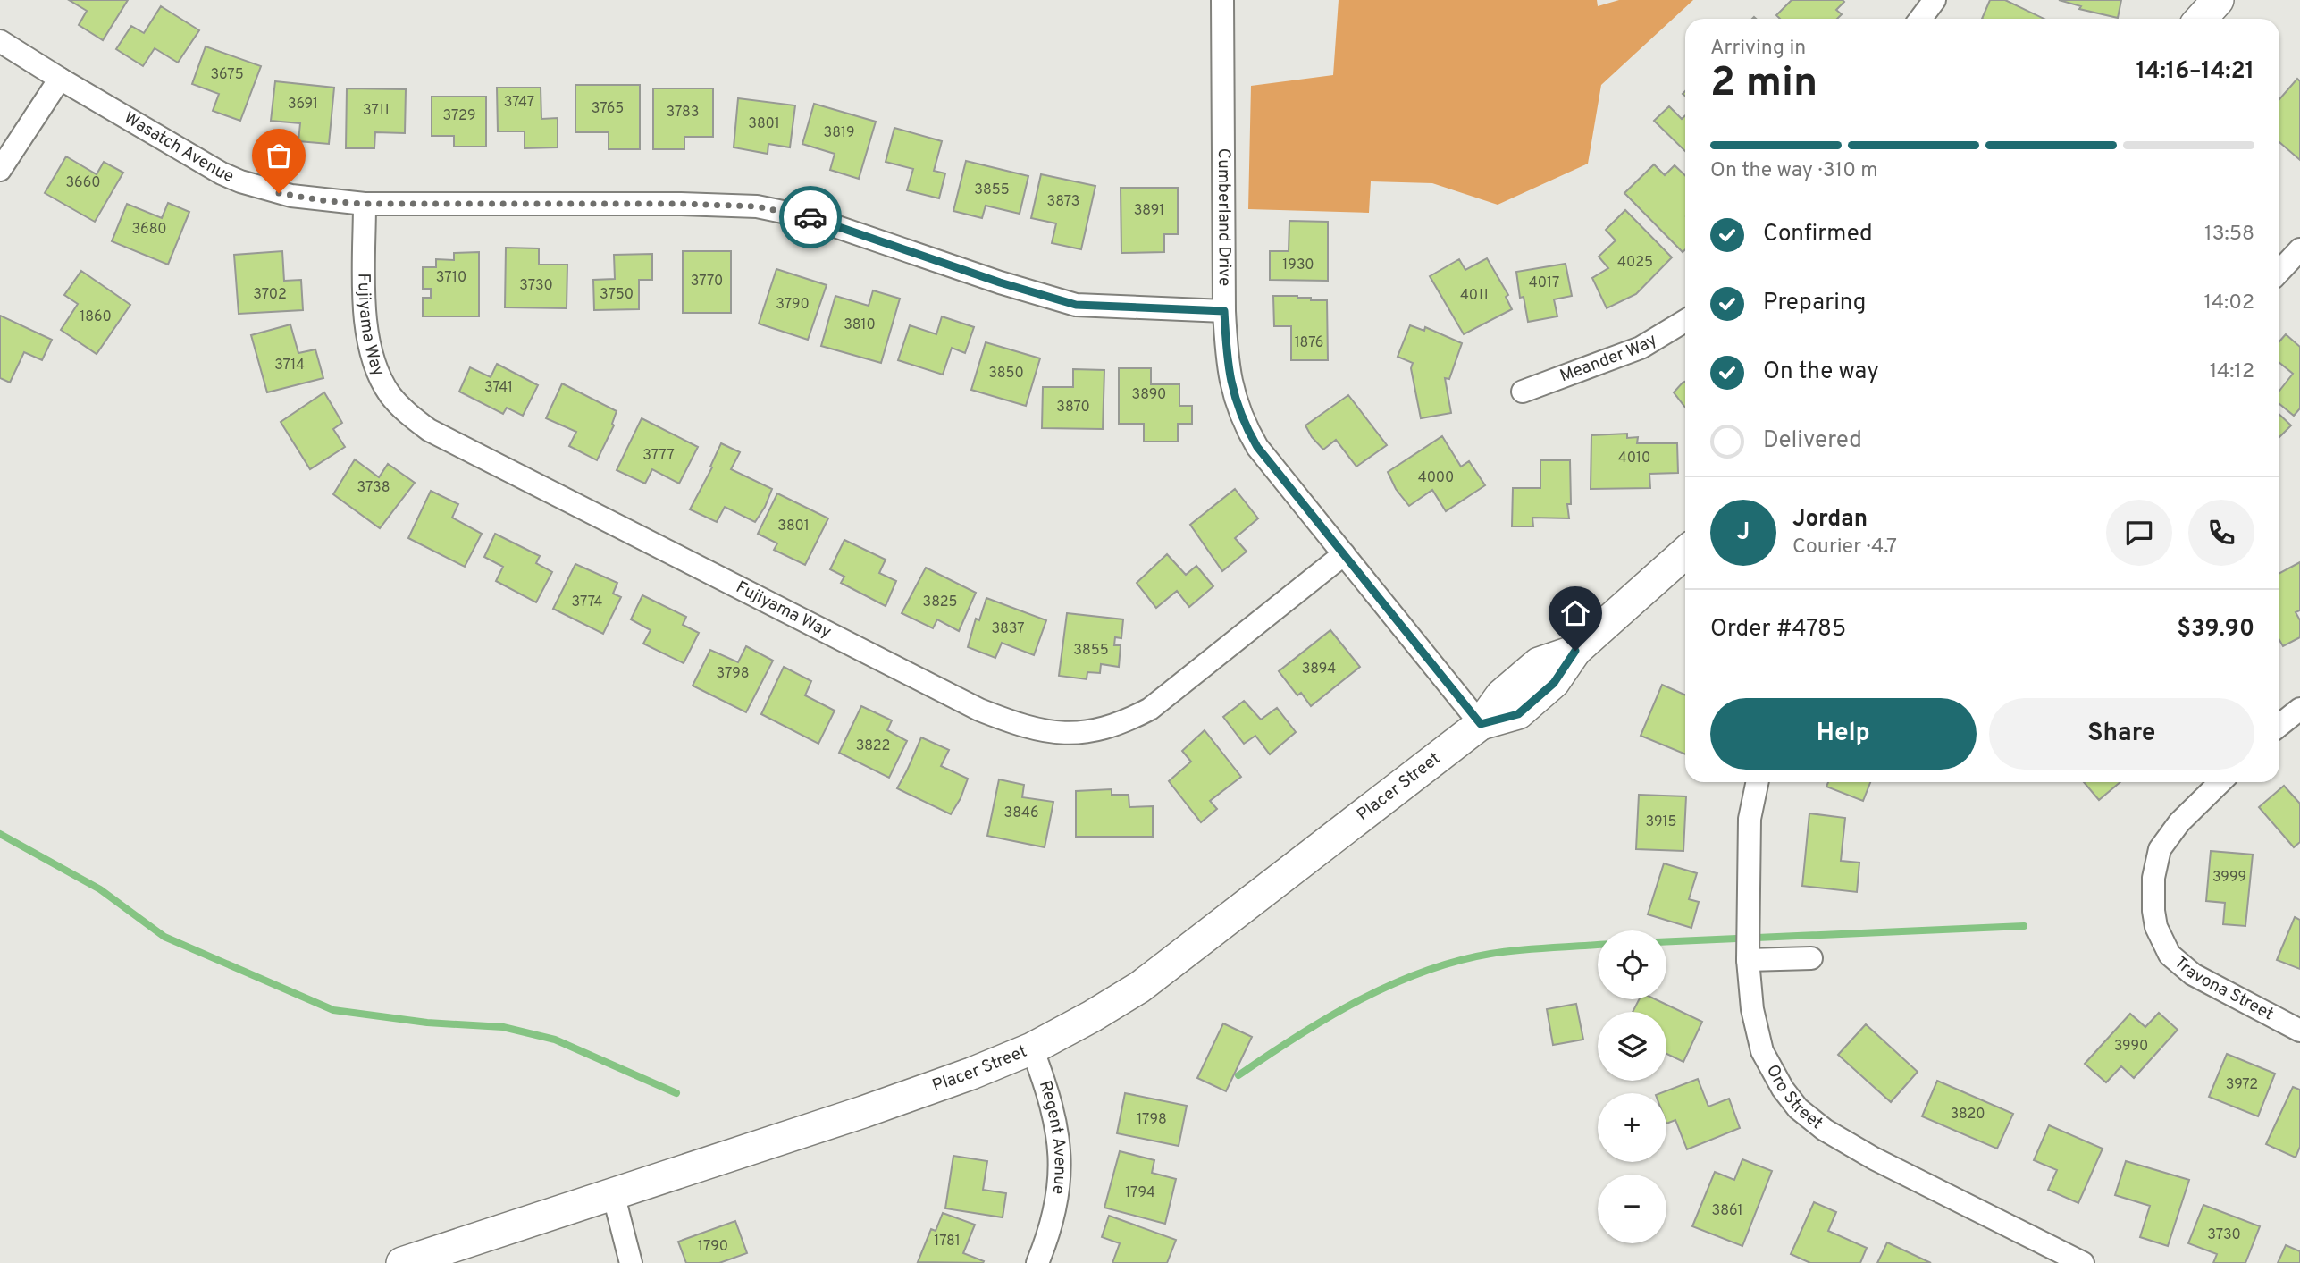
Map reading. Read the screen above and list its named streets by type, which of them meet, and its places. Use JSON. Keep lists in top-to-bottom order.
{
  "streets": {
    "main road": ["Placer Street"],
    "street": [
      "Wasatch Avenue",
      "Cumberland Drive",
      "Fujiyama Way",
      "Meander Way",
      "Travona Street",
      "Oro Street",
      "Regent Avenue"
    ]
  },
  "crossings": [
    ["Wasatch Avenue", "Cumberland Drive"],
    ["Wasatch Avenue", "Fujiyama Way"],
    ["Cumberland Drive", "Fujiyama Way"],
    ["Cumberland Drive", "Placer Street"],
    ["Placer Street", "Regent Avenue"]
  ],
  "house_numbers": [
    "3675",
    "3747",
    "3691",
    "3765",
    "3711",
    "3783",
    "3729",
    "3801",
    "3819",
    "3660",
    "3855",
    "3873",
    "3891",
    "3680",
    "4025",
    "1930",
    "3710",
    "3770",
    "4017",
    "3730",
    "3702",
    "3750",
    "4011",
    "3790",
    "1860",
    "3810",
    "1876",
    "3714",
    "3850",
    "3741",
    "3890",
    "3870",
    "3777",
    "4010",
    "4000",
    "3738",
    "3801",
    "3774",
    "3825",
    "3837",
    "3855",
    "3894",
    "3798",
    "3822",
    "3846",
    "3915",
    "3999",
    "3990",
    "3972",
    "3820",
    "1798",
    "1794",
    "3861",
    "3730",
    "1781",
    "1790"
  ],
  "page": {
    "heading": ["2 min", "Arriving in", "14:16–14:21"],
    "panel": [
      "Jordan",
      "Courier · 4.7",
      "Order #4785",
      "$39.90"
    ],
    "bar": "On the way · 310 m",
    "list": [
      ["Confirmed", "13:58"],
      ["Preparing", "14:02"],
      ["On the way", "14:12"],
      "Delivered"
    ],
    "round": "J",
    "buttons": ["Help", "Share"],
    "map_buttons": ["+", "−"]
  }
}
